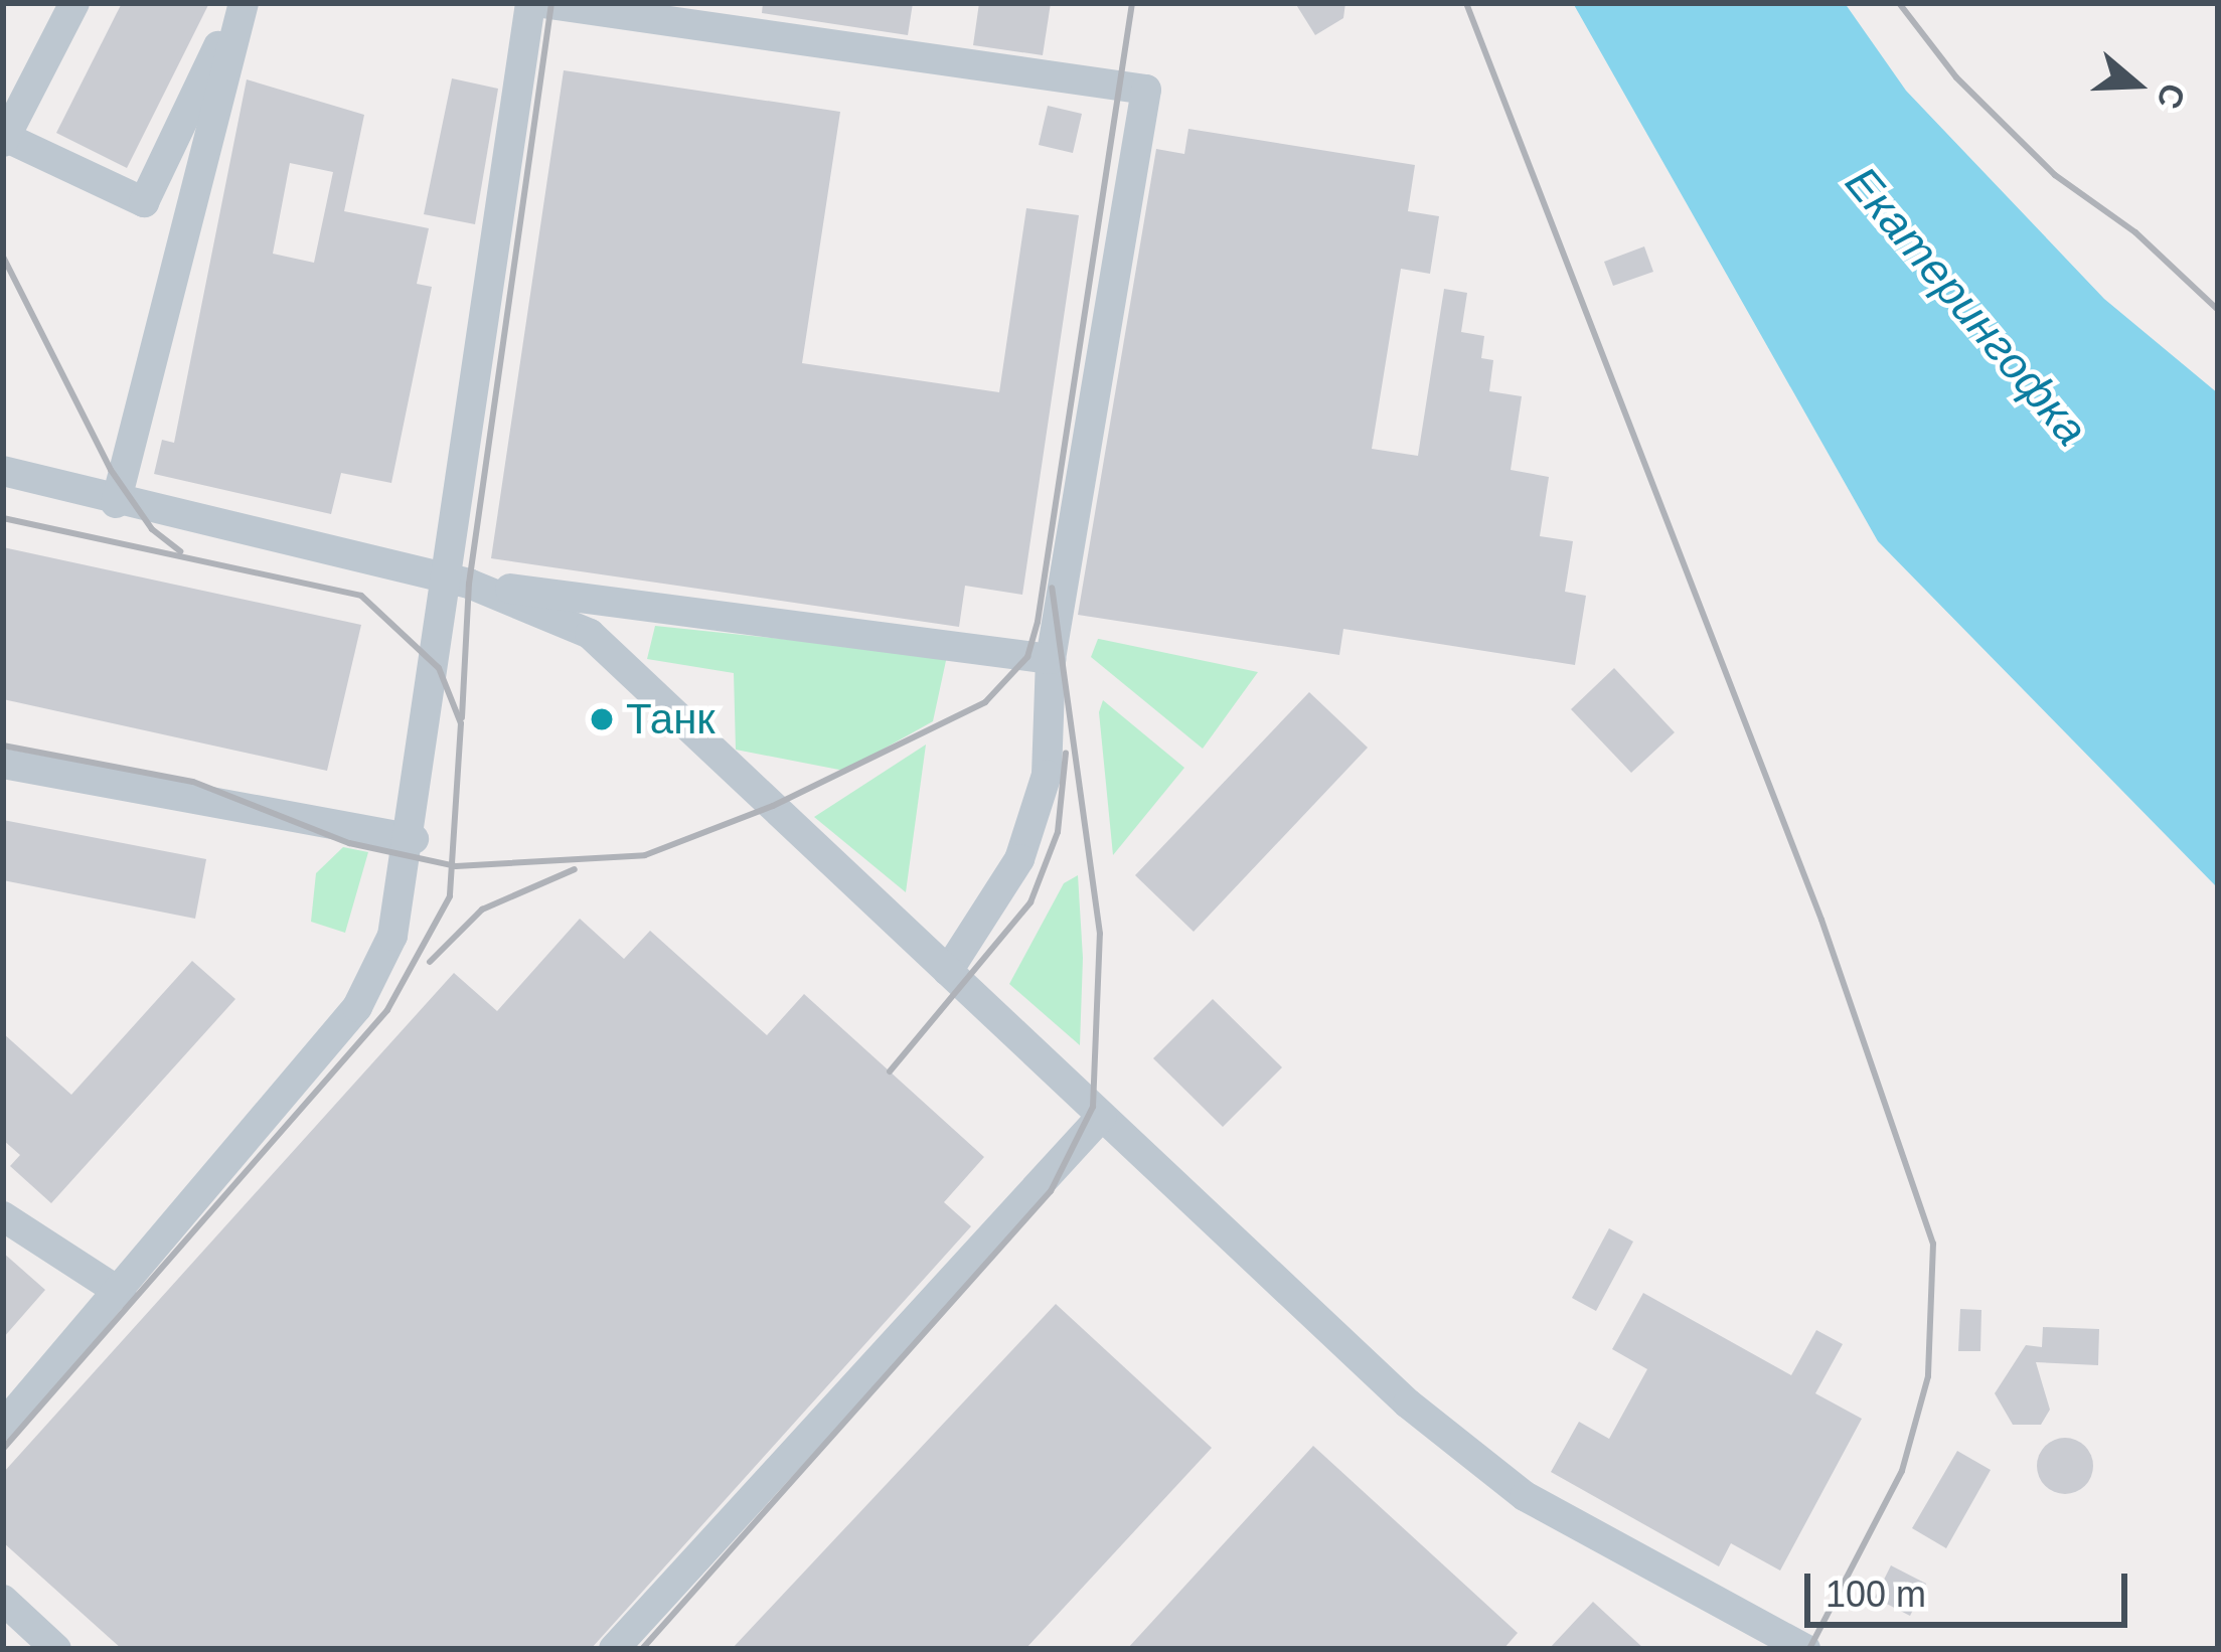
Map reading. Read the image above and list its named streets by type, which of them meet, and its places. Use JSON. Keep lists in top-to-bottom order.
{
  "water": ["Екатерингофка"],
  "places": ["Танк"],
  "scale_bar": "100 m",
  "north": "right"
}
